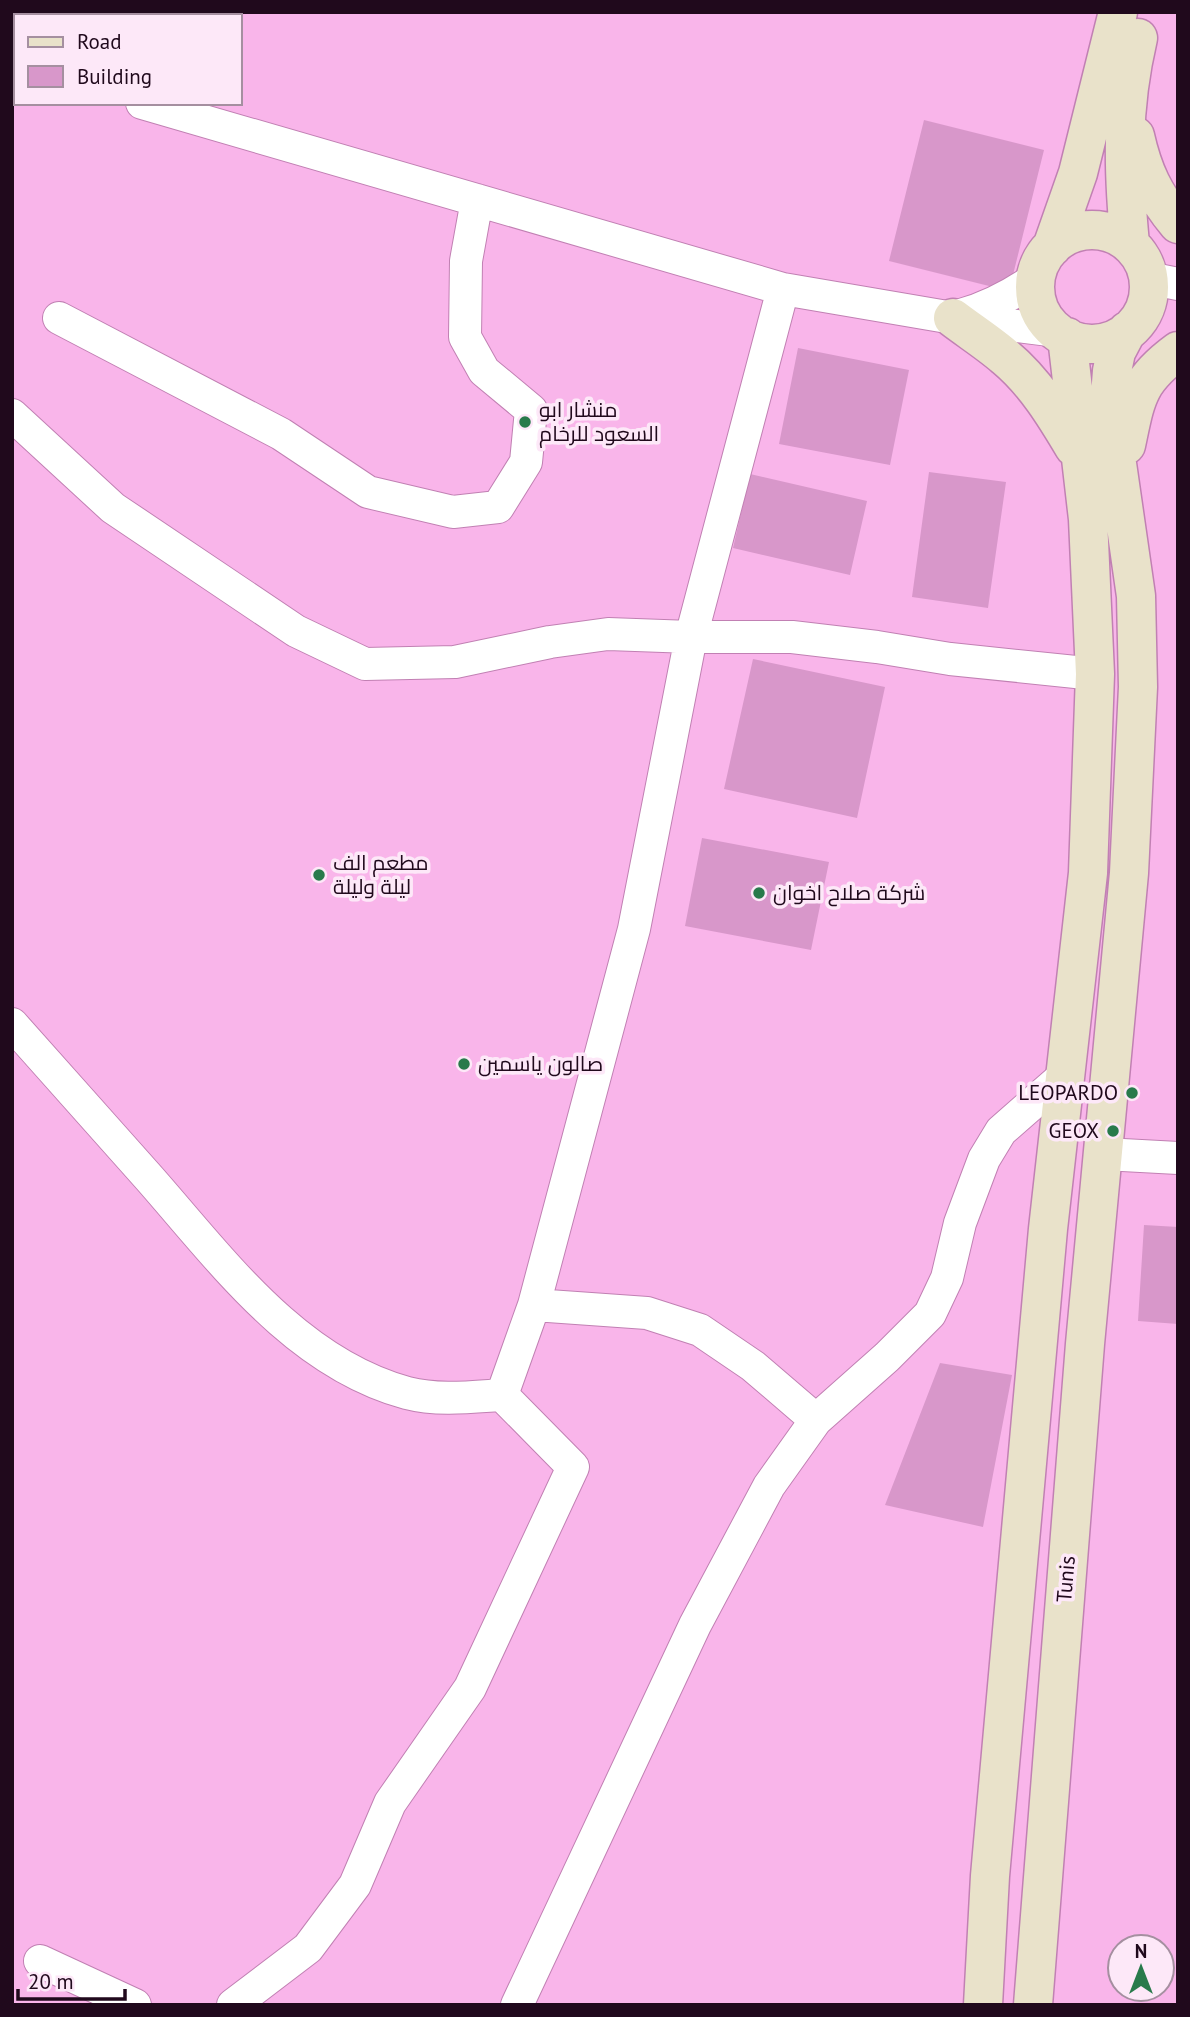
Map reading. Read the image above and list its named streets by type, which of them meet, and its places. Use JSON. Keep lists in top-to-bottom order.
{
  "streets": {
    "main road": ["Tunis"]
  },
  "places": [
    "منشار ابو السعود للرخام",
    "مطعم الف ليلة وليلة",
    "شركة صلاح اخوان",
    "صالون ياسمين",
    "LEOPARDO",
    "GEOX"
  ],
  "legend": ["Road", "Building"],
  "scale_bar": "20 m",
  "north": "top"
}
